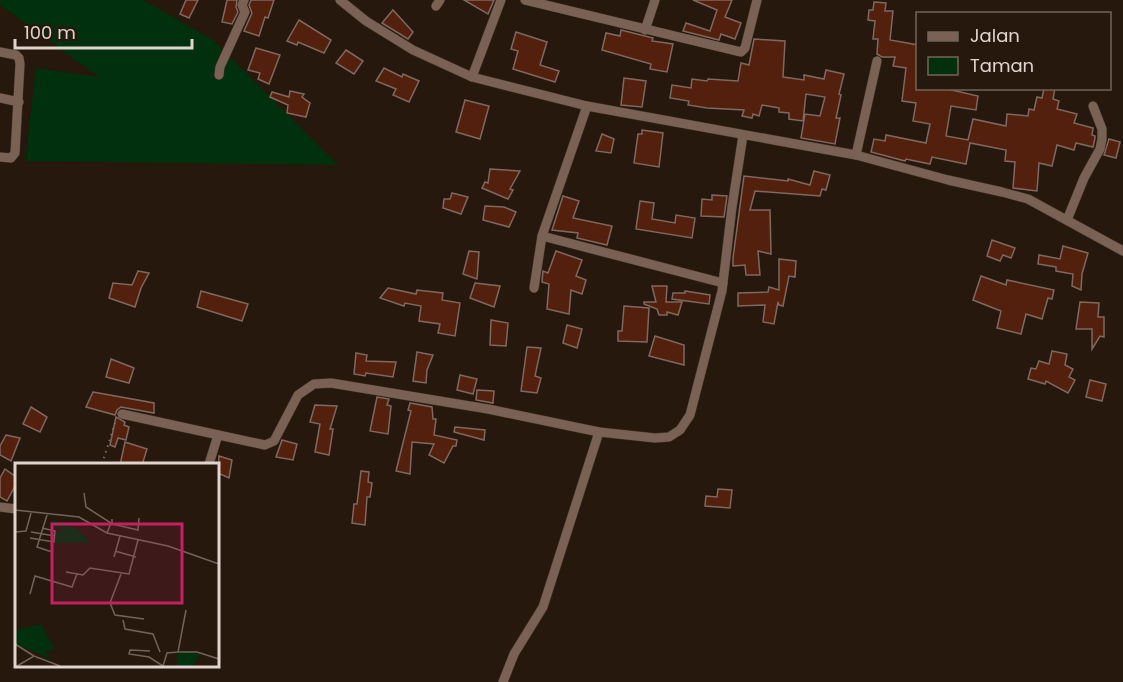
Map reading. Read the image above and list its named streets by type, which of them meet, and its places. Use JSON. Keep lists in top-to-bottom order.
{
  "legend": ["Jalan", "Taman"],
  "scale_bar": "100 m"
}
